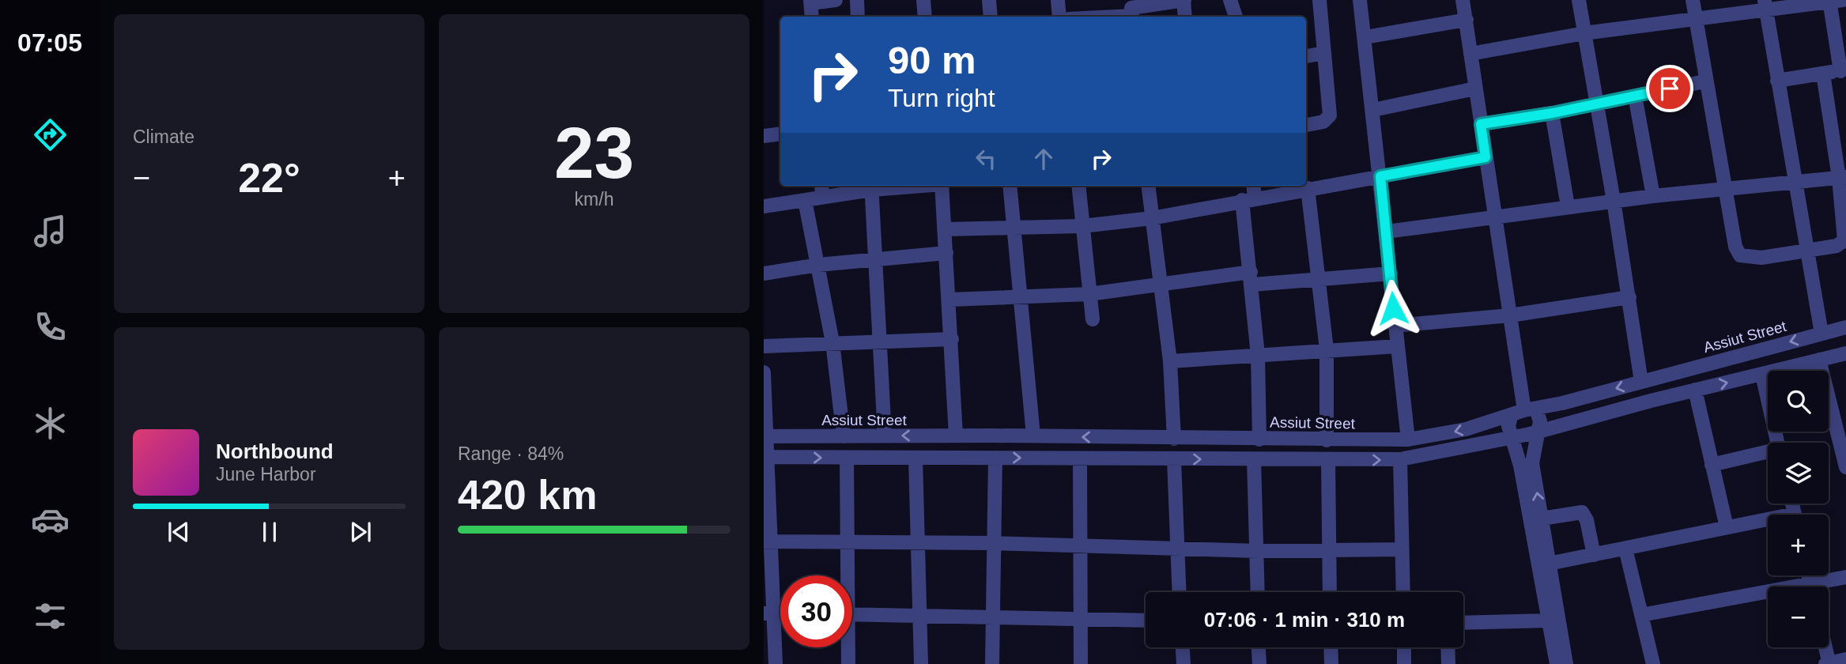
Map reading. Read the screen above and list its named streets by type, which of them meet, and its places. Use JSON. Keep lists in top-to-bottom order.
{
  "streets": {
    "street": ["Assiut Street"]
  },
  "page": {
    "tabs": "07:05",
    "tile": [
      "Climate",
      ["23", "km/h"],
      ["Range · 84%", "420 km"]
    ],
    "turn": ["90 m", "Turn right"],
    "heat": ["−", "22°", "+"],
    "map_buttons": ["+", "−"],
    "song": ["Northbound", "June Harbor"],
    "limit": "30",
    "trip": "07:06 · 1 min · 310 m"
  }
}
